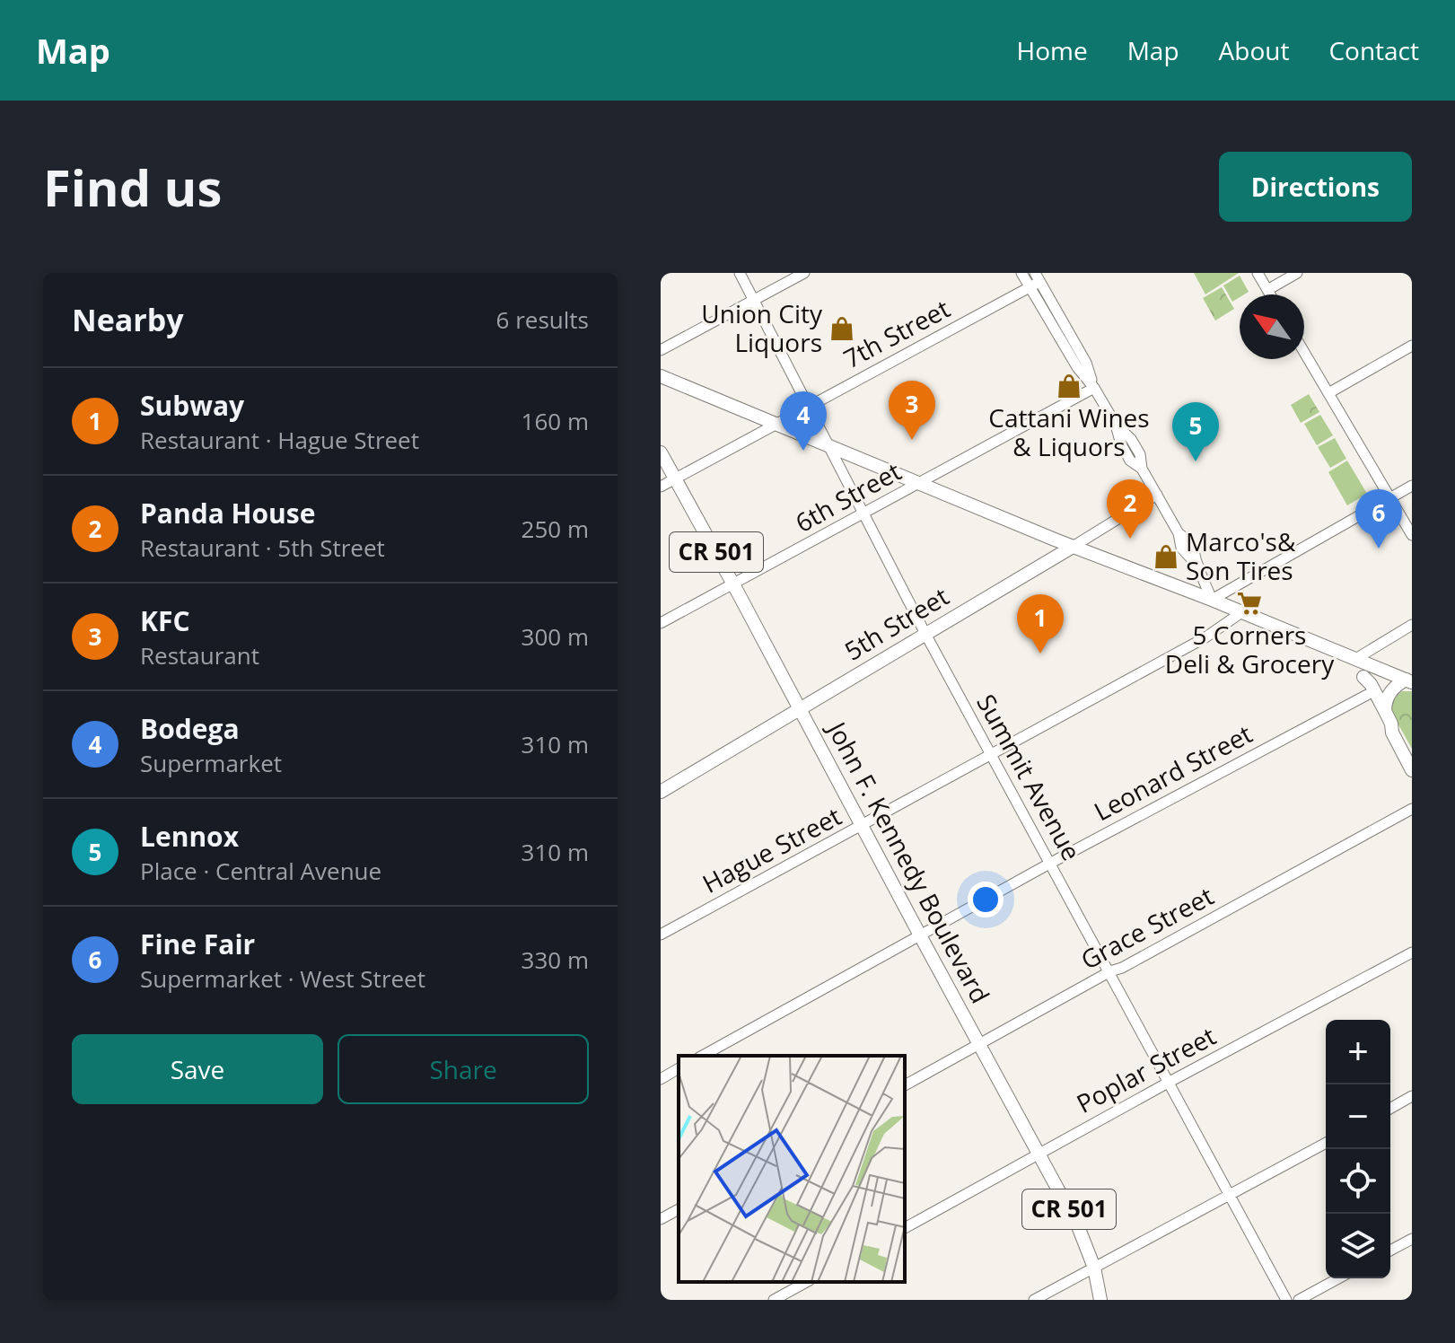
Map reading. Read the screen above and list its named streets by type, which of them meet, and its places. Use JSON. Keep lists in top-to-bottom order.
{
  "streets": {
    "main road": ["CR 501", "5th Street", "John F. Kennedy Boulevard"],
    "street": [
      "7th Street",
      "6th Street",
      "Leonard Street",
      "Summit Avenue",
      "Hague Street",
      "Grace Street",
      "Poplar Street"
    ]
  },
  "crossings": [
    ["7th Street", "Summit Avenue"],
    ["7th Street", "John F. Kennedy Boulevard"],
    ["6th Street", "Summit Avenue"],
    ["6th Street", "John F. Kennedy Boulevard"],
    ["5th Street", "Summit Avenue"],
    ["5th Street", "John F. Kennedy Boulevard"],
    ["Leonard Street", "Summit Avenue"],
    ["Leonard Street", "John F. Kennedy Boulevard"],
    ["Summit Avenue", "Hague Street"],
    ["Summit Avenue", "Grace Street"],
    ["Summit Avenue", "Poplar Street"],
    ["Hague Street", "John F. Kennedy Boulevard"],
    ["John F. Kennedy Boulevard", "Grace Street"],
    ["John F. Kennedy Boulevard", "Poplar Street"]
  ],
  "places": {
    "shop": ["Union City Liquors", "Cattani Wines & Liquors", "Marco's& Son Tires"],
    "supermarket": ["5 Corners Deli & Grocery"]
  },
  "north": "top left",
  "page": {
    "header": "Map",
    "nav": [
      "Home",
      "Map",
      "About",
      "Contact"
    ],
    "buttons": [
      "Directions",
      ["Save", "Share"]
    ],
    "title": "Find us",
    "heading": ["Nearby", "6 results"],
    "list": [
      {
        "mark": "1",
        "name": "Subway",
        "note": "Restaurant · Hague Street",
        "value": "160 m"
      },
      {
        "mark": "2",
        "name": "Panda House",
        "note": "Restaurant · 5th Street",
        "value": "250 m"
      },
      {
        "mark": "3",
        "name": "KFC",
        "note": "Restaurant",
        "value": "300 m"
      },
      {
        "mark": "4",
        "name": "Bodega",
        "note": "Supermarket",
        "value": "310 m"
      },
      {
        "mark": "5",
        "name": "Lennox",
        "note": "Place · Central Avenue",
        "value": "310 m"
      },
      {
        "mark": "6",
        "name": "Fine Fair",
        "note": "Supermarket · West Street",
        "value": "330 m"
      }
    ],
    "pins": [
      "3",
      "4",
      "5",
      "2",
      "6",
      "1"
    ],
    "map_buttons": ["+", "−"]
  }
}
